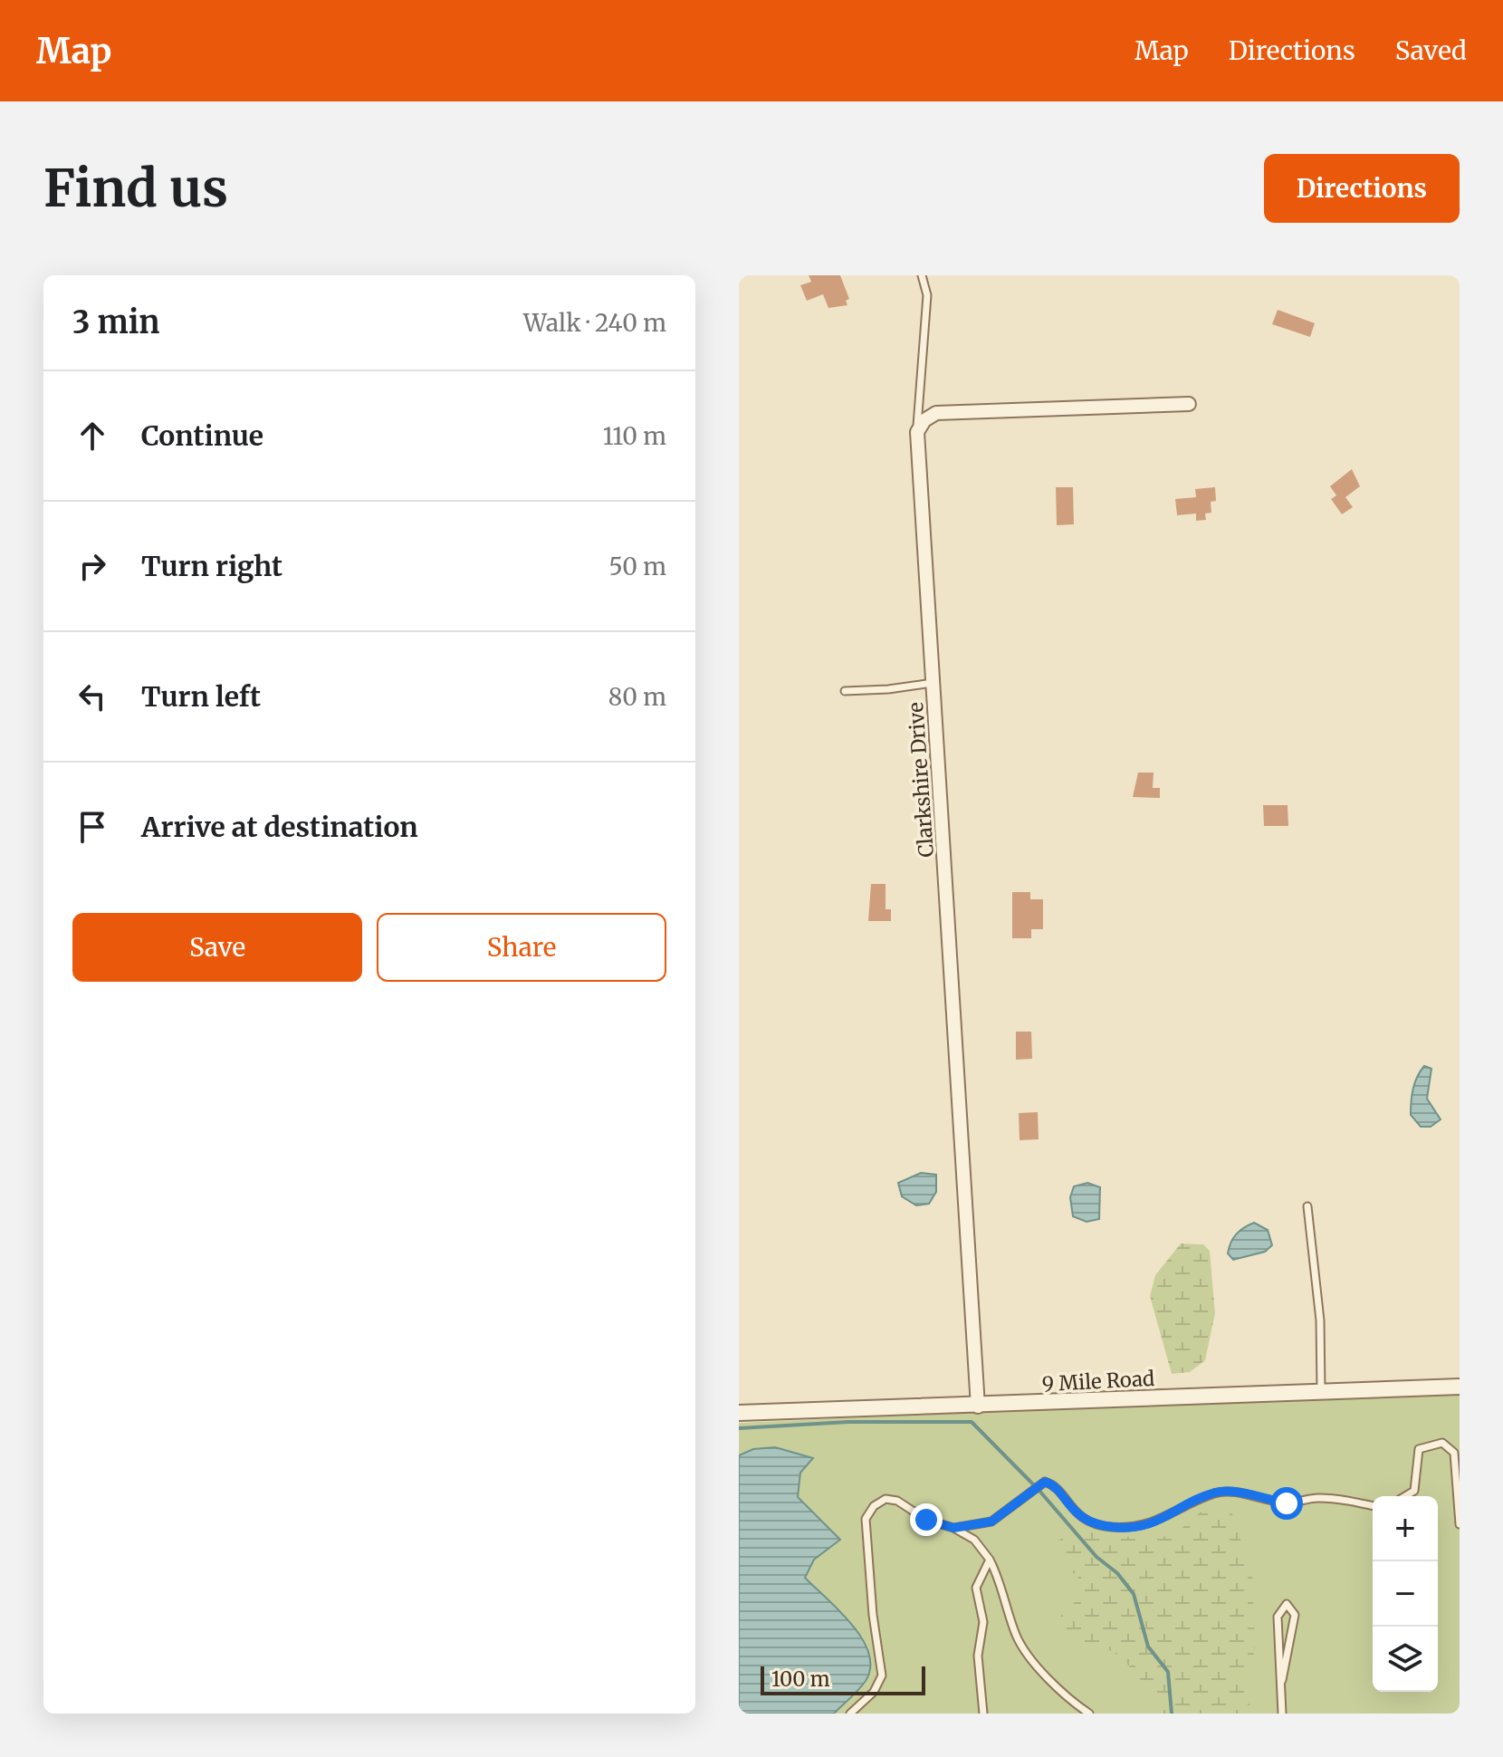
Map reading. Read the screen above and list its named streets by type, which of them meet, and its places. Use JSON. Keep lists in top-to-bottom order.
{
  "streets": {
    "street": ["Clarkshire Drive", "9 Mile Road"]
  },
  "crossings": [
    ["Clarkshire Drive", "9 Mile Road"]
  ],
  "scale_bar": "100 m",
  "page": {
    "header": "Map",
    "nav": ["Map", "Directions", "Saved"],
    "buttons": [
      "Directions",
      ["Save", "Share"]
    ],
    "title": "Find us",
    "heading": ["3 min", "Walk · 240 m"],
    "list": [
      ["Continue", "110 m"],
      ["Turn right", "50 m"],
      ["Turn left", "80 m"],
      "Arrive at destination"
    ],
    "map_buttons": ["+", "−"],
    "scale": "100 m"
  }
}
